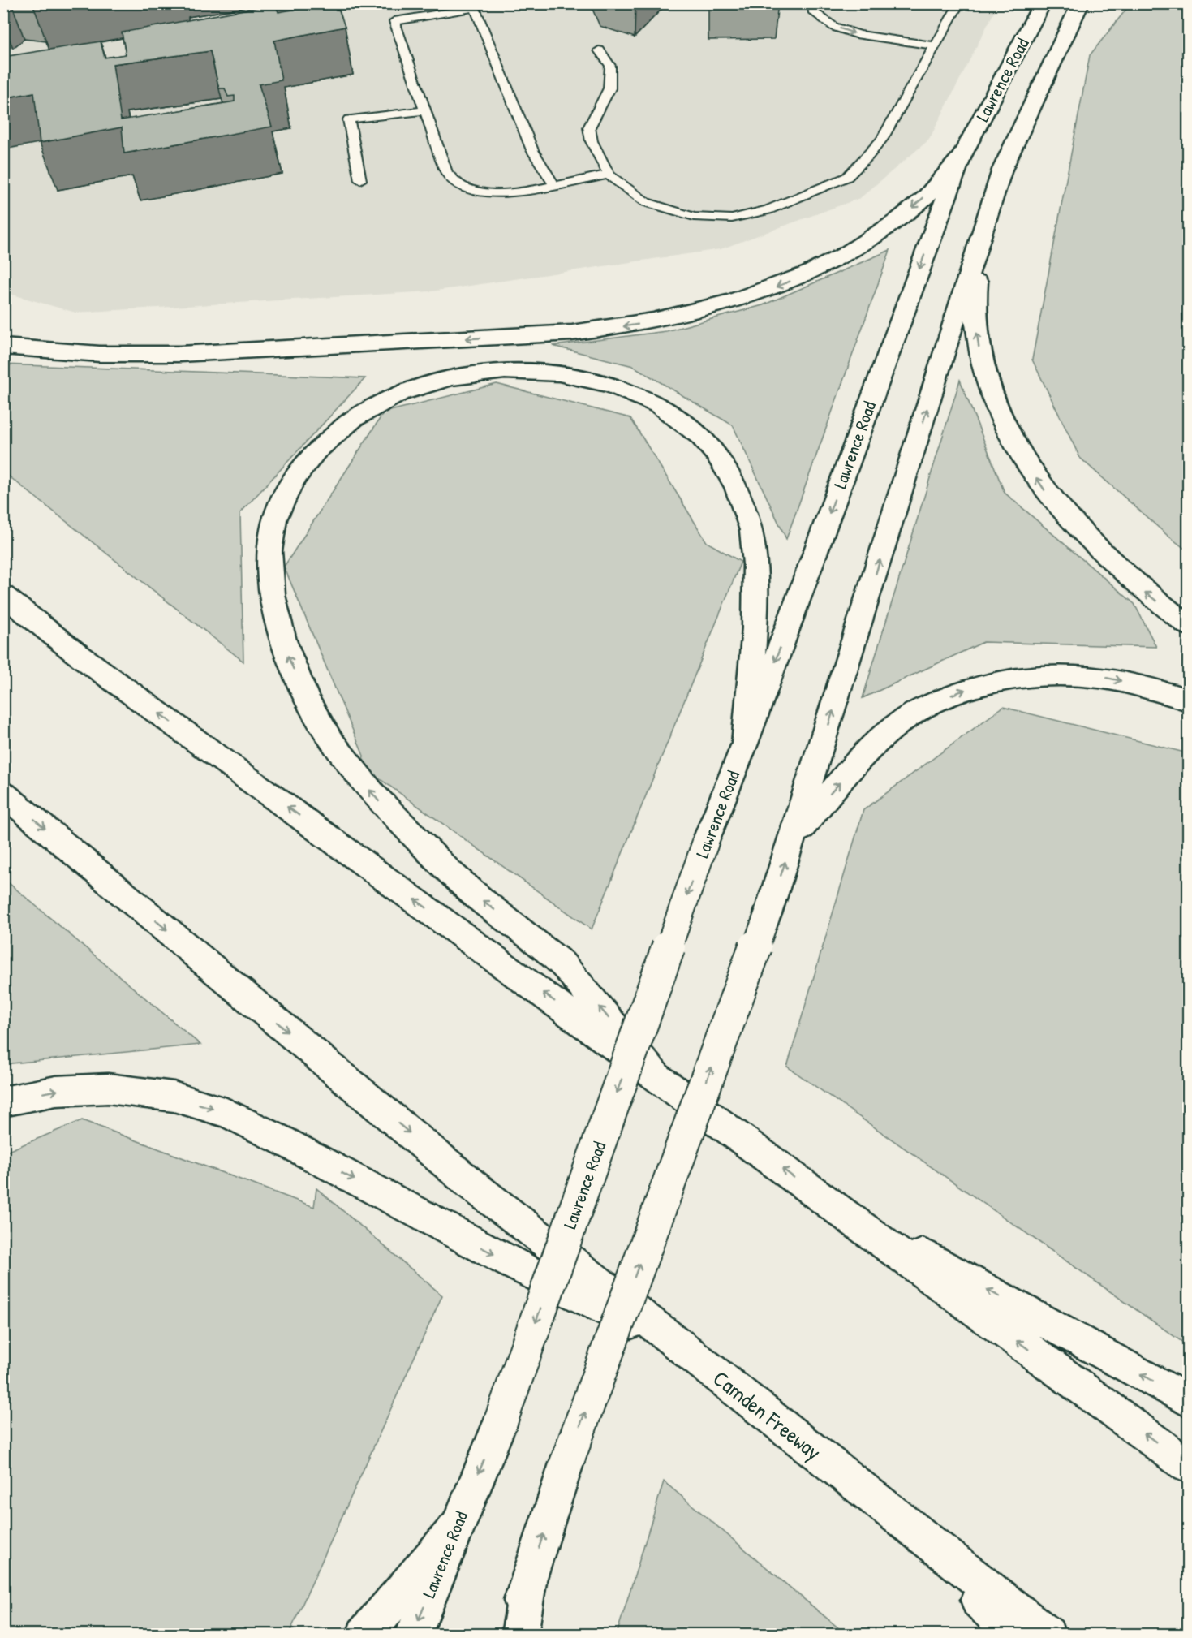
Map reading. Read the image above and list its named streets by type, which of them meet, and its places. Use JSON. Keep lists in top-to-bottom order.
{
  "streets": {
    "main road": ["Lawrence Road", "Camden Freeway"]
  }
}
